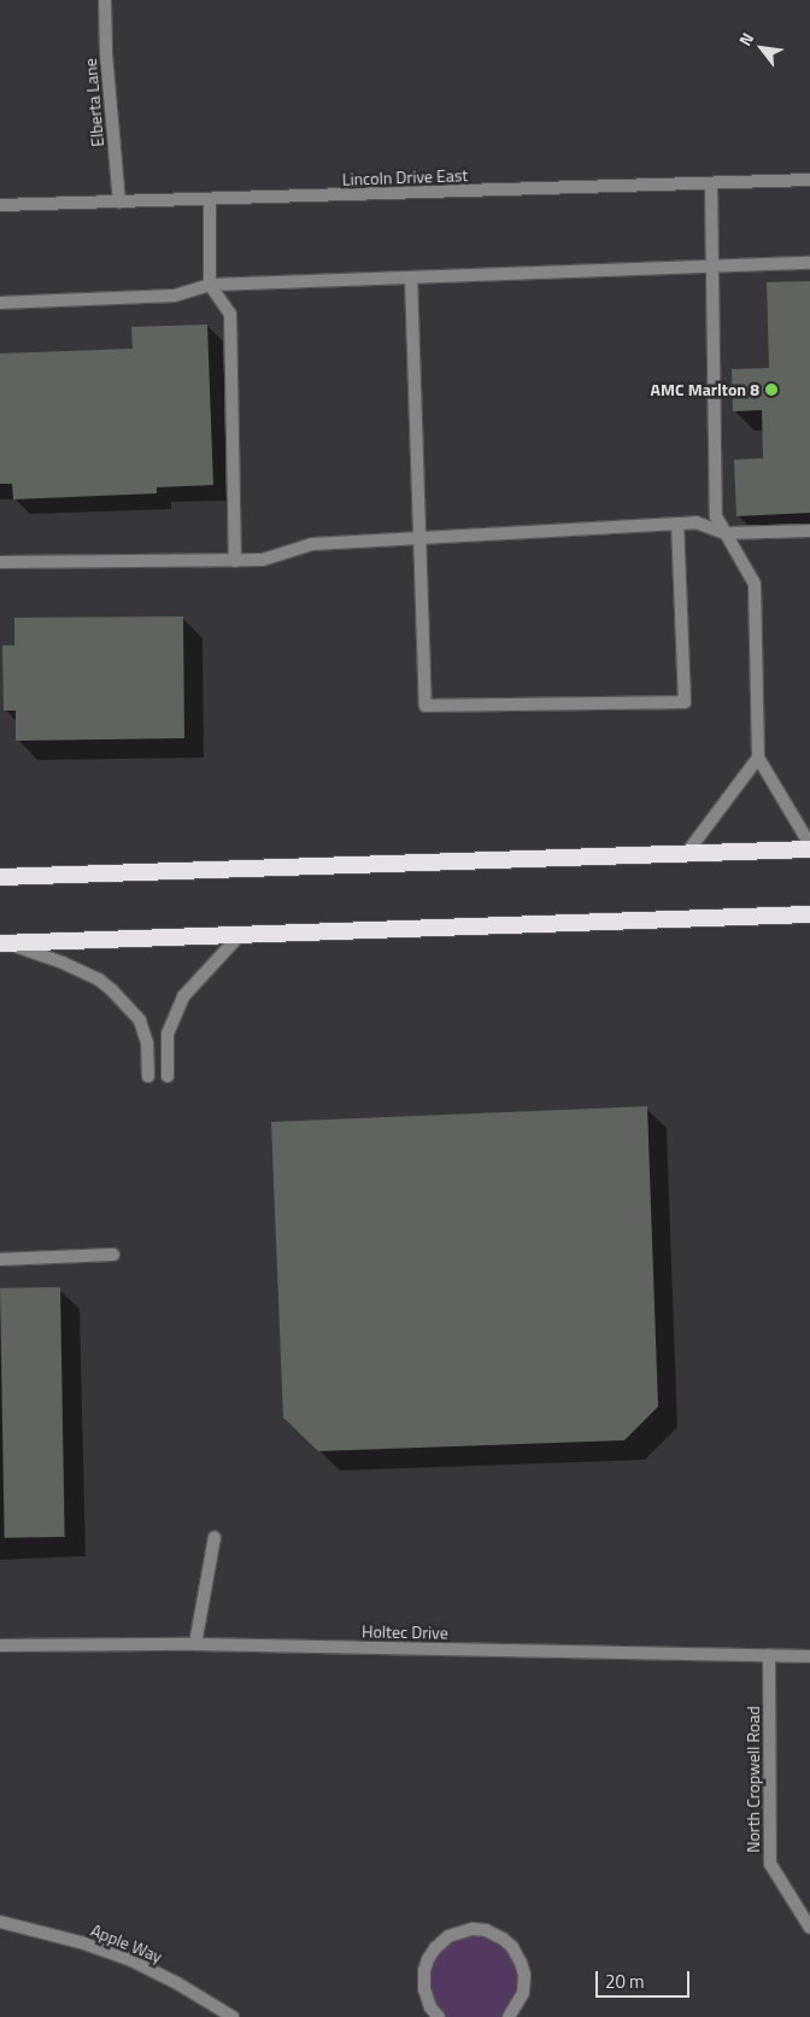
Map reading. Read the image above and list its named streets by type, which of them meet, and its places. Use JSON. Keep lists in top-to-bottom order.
{
  "streets": {
    "street": [
      "Elberta Lane",
      "Lincoln Drive East",
      "Holtec Drive",
      "North Cropwell Road",
      "Apple Way"
    ]
  },
  "crossings": [
    ["Elberta Lane", "Lincoln Drive East"],
    ["Holtec Drive", "North Cropwell Road"]
  ],
  "places": ["AMC Marlton 8"],
  "scale_bar": "20 m",
  "north": "top left"
}
